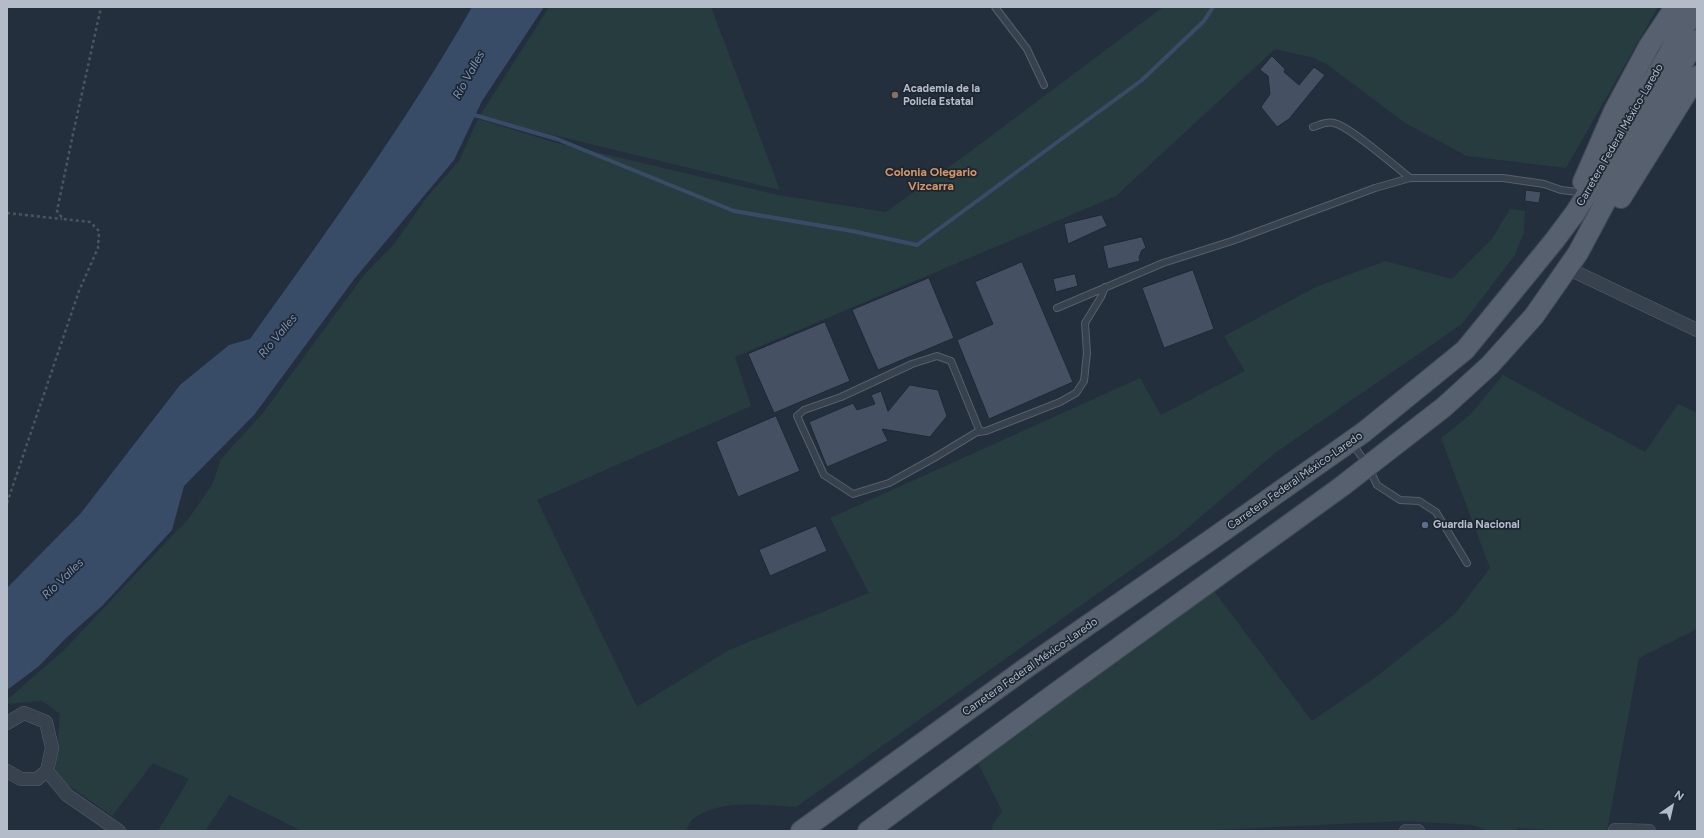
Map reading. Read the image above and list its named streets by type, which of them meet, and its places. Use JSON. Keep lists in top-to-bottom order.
{
  "streets": {
    "main road": ["Carretera Federal México-Laredo"]
  },
  "districts": ["Colonia Olegario Vizcarra"],
  "water": ["Río Valles"],
  "places": ["Academia de la Policía Estatal", "Guardia Nacional"],
  "north": "top right"
}
